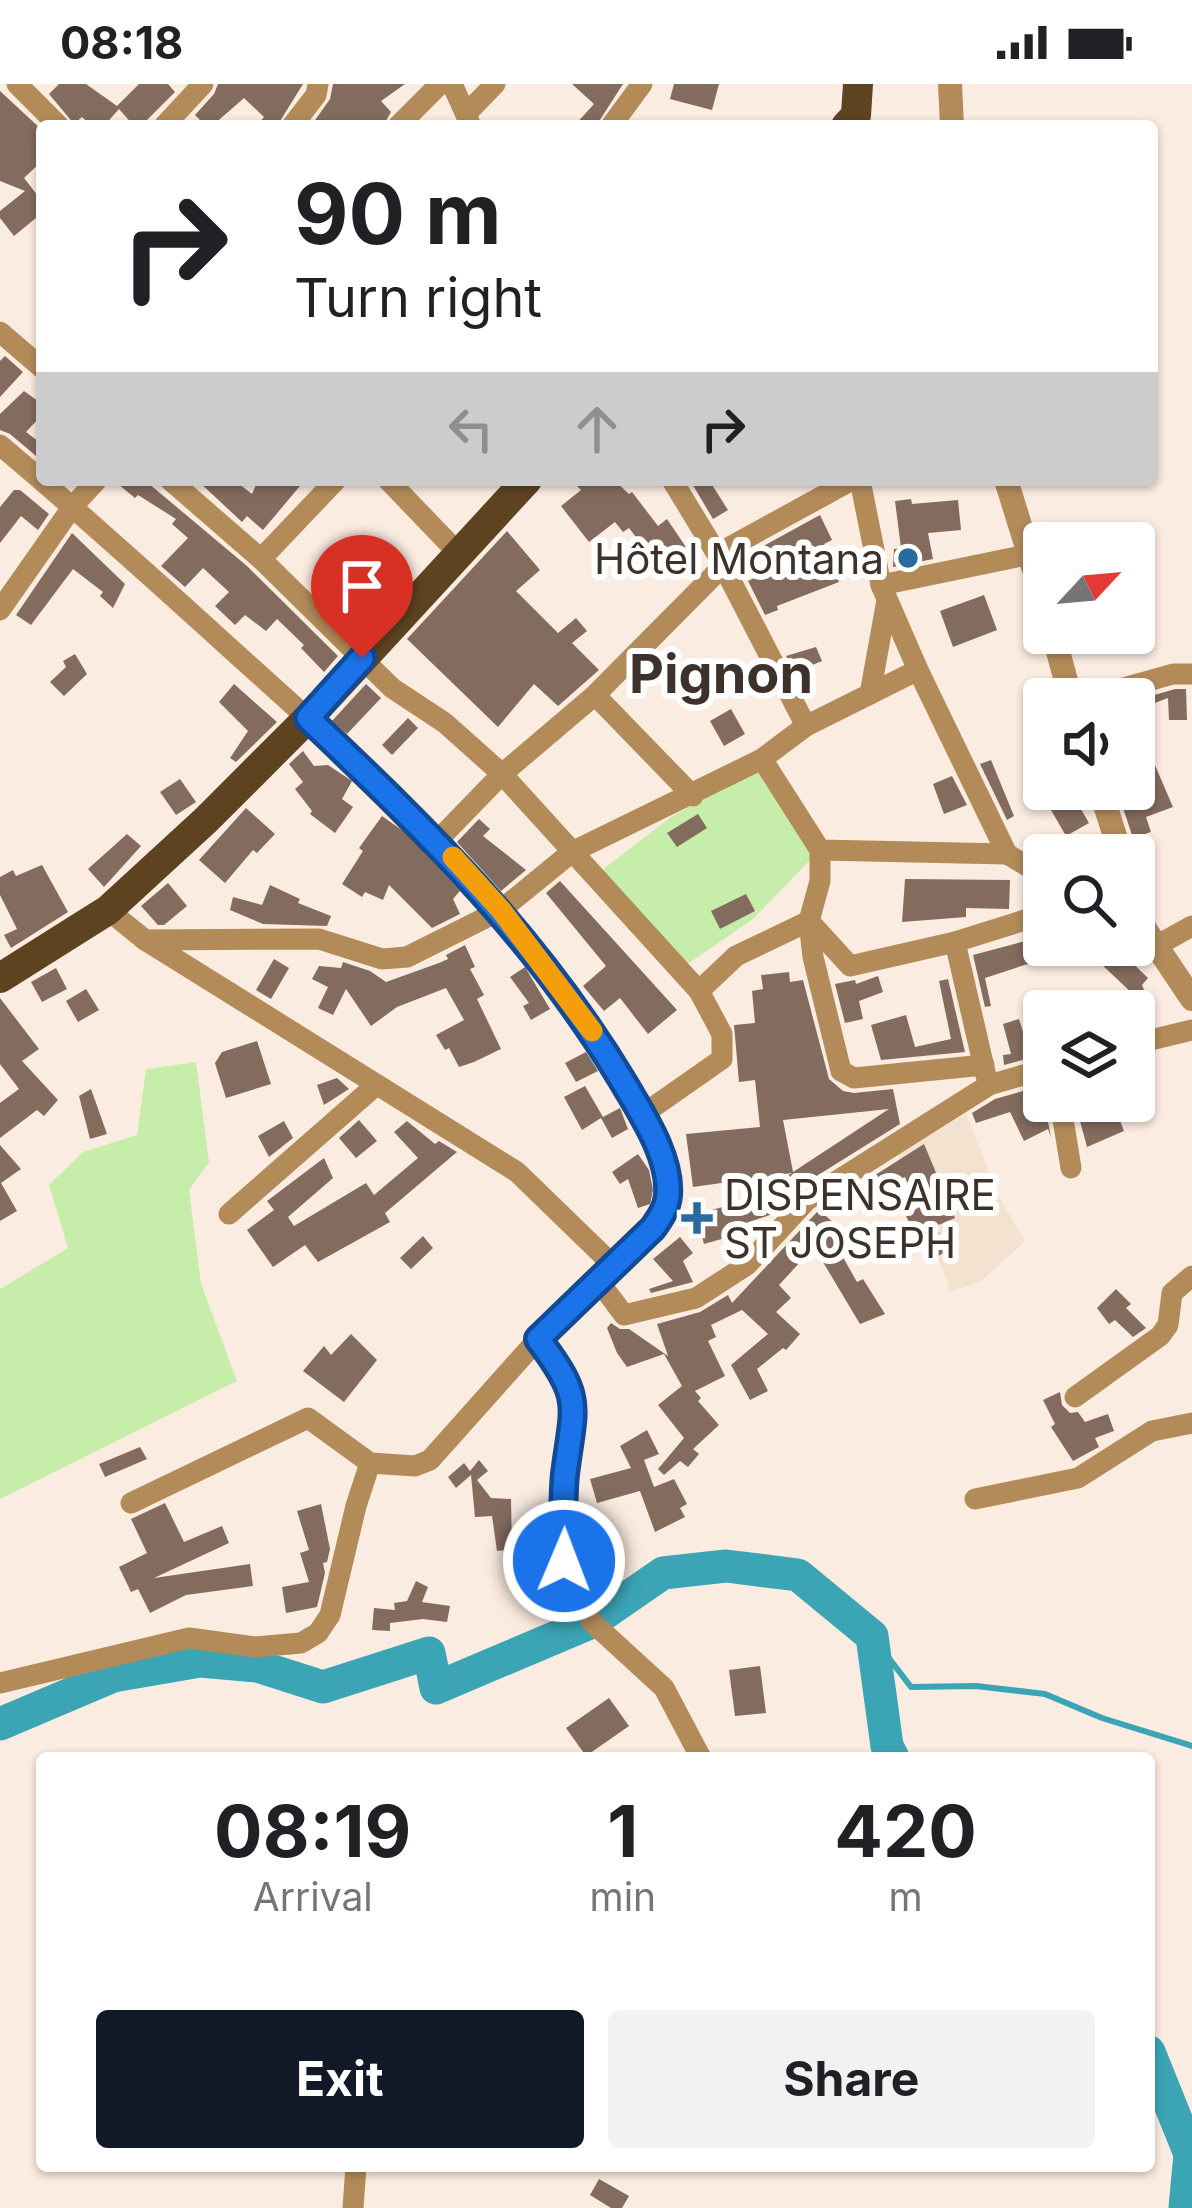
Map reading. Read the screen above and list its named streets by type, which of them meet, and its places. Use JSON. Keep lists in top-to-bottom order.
{
  "districts": ["Pignon"],
  "places": {
    "other": ["Hôtel Montana"],
    "health": ["DISPENSAIRE ST JOSEPH"]
  },
  "north": "top right",
  "page": {
    "status": "08:18",
    "turn": ["90 m", "Turn right"],
    "eta": [
      "08:19",
      "Arrival",
      "1",
      "min",
      "420",
      "m"
    ],
    "buttons": ["Exit", "Share"]
  }
}
